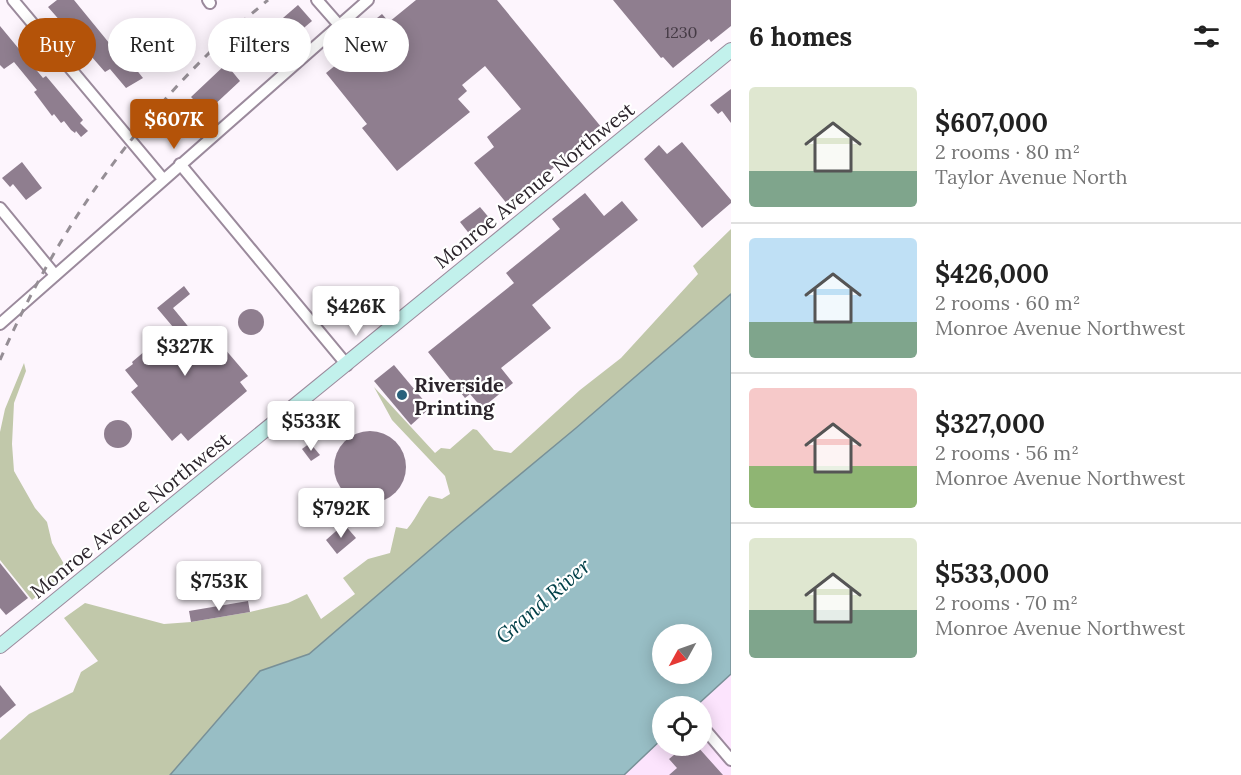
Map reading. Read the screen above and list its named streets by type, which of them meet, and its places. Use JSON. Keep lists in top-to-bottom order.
{
  "streets": {
    "main road": ["Monroe Avenue Northwest"]
  },
  "water": ["Grand River"],
  "places": ["Riverside Printing"],
  "house_numbers": ["1230"],
  "north": "bottom left",
  "page": {
    "heading": "6 homes",
    "chip": [
      "Buy",
      "Rent",
      "Filters",
      "New"
    ],
    "list": [
      {
        "name": "$607,000",
        "note": "2 rooms · 80 m² · Taylor Avenue North"
      },
      {
        "name": "$426,000",
        "note": "2 rooms · 60 m² · Monroe Avenue Northwest"
      },
      {
        "name": "$327,000",
        "note": "2 rooms · 56 m² · Monroe Avenue Northwest"
      },
      {
        "name": "$533,000",
        "note": "2 rooms · 70 m² · Monroe Avenue Northwest"
      }
    ],
    "price": [
      "$607K",
      "$426K",
      "$327K",
      "$533K",
      "$792K",
      "$753K"
    ]
  }
}
